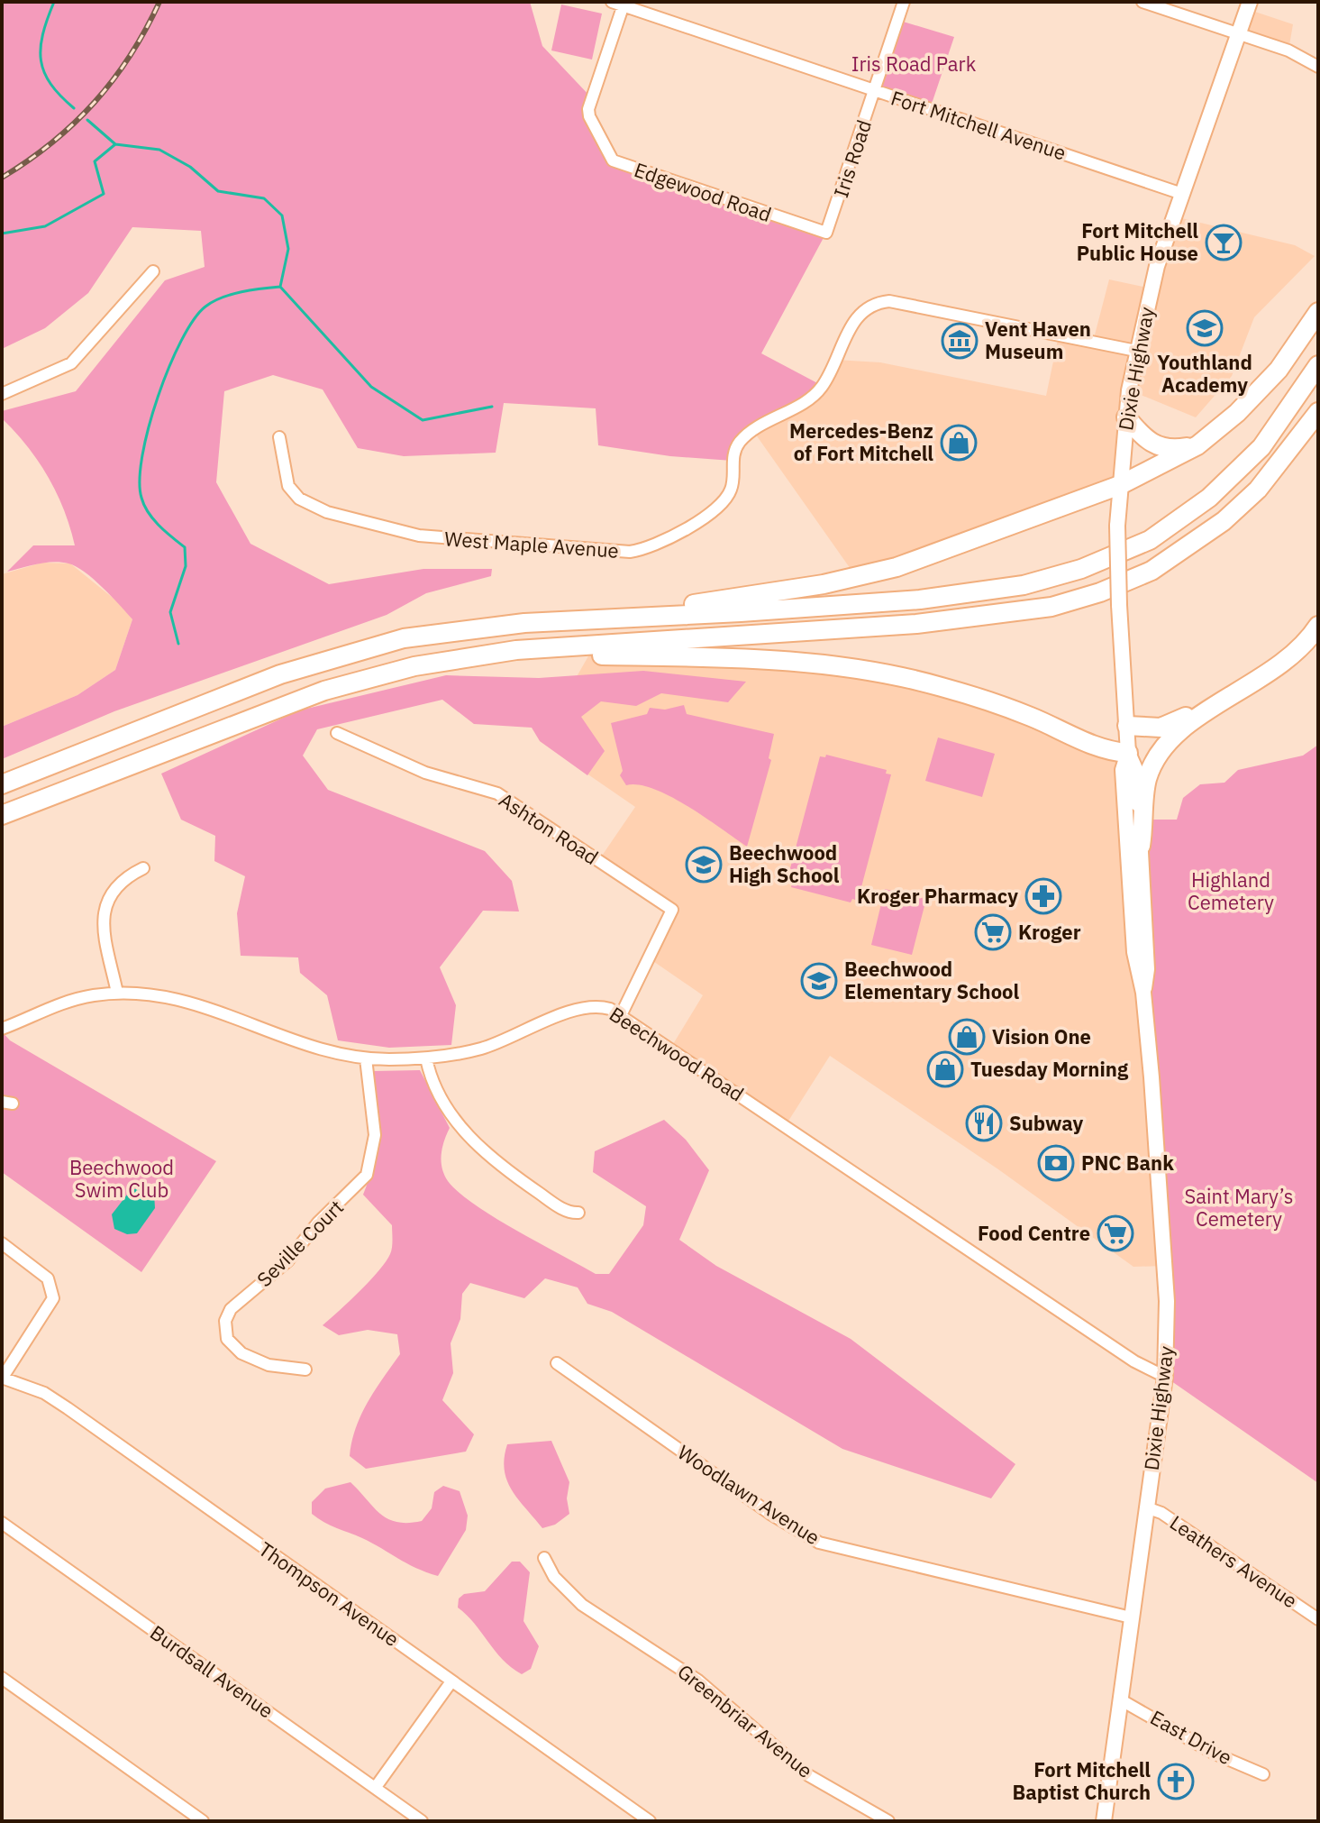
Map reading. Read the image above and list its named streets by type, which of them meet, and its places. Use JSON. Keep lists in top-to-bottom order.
{
  "streets": {
    "main road": ["Dixie Highway"],
    "street": [
      "Fort Mitchell Avenue",
      "Iris Road",
      "Edgewood Road",
      "West Maple Avenue",
      "Ashton Road",
      "Beechwood Road",
      "Seville Court",
      "Woodlawn Avenue",
      "Leathers Avenue",
      "Thompson Avenue",
      "Burdsall Avenue",
      "Greenbriar Avenue",
      "East Drive"
    ]
  },
  "crossings": [
    ["Fort Mitchell Avenue", "Iris Road"],
    ["Fort Mitchell Avenue", "Edgewood Road"],
    ["Fort Mitchell Avenue", "Dixie Highway"],
    ["Iris Road", "Edgewood Road"],
    ["Dixie Highway", "West Maple Avenue"],
    ["Dixie Highway", "Beechwood Road"],
    ["Dixie Highway", "Woodlawn Avenue"],
    ["Dixie Highway", "Leathers Avenue"],
    ["Dixie Highway", "East Drive"],
    ["Ashton Road", "Beechwood Road"],
    ["Beechwood Road", "Seville Court"]
  ],
  "parks": [
    "Iris Road Park",
    "Highland Cemetery",
    "Beechwood Swim Club",
    "Saint Mary’s Cemetery"
  ],
  "places": {
    "bar": ["Fort Mitchell Public House"],
    "school or university": ["Youthland Academy", "Beechwood High School", "Beechwood Elementary School"],
    "museum": ["Vent Haven Museum"],
    "shop": ["Mercedes-Benz of Fort Mitchell", "Vision One", "Tuesday Morning"],
    "pharmacy": ["Kroger Pharmacy"],
    "supermarket": ["Kroger", "Food Centre"],
    "restaurant": ["Subway"],
    "bank": ["PNC Bank"],
    "church": ["Fort Mitchell Baptist Church"]
  }
}
